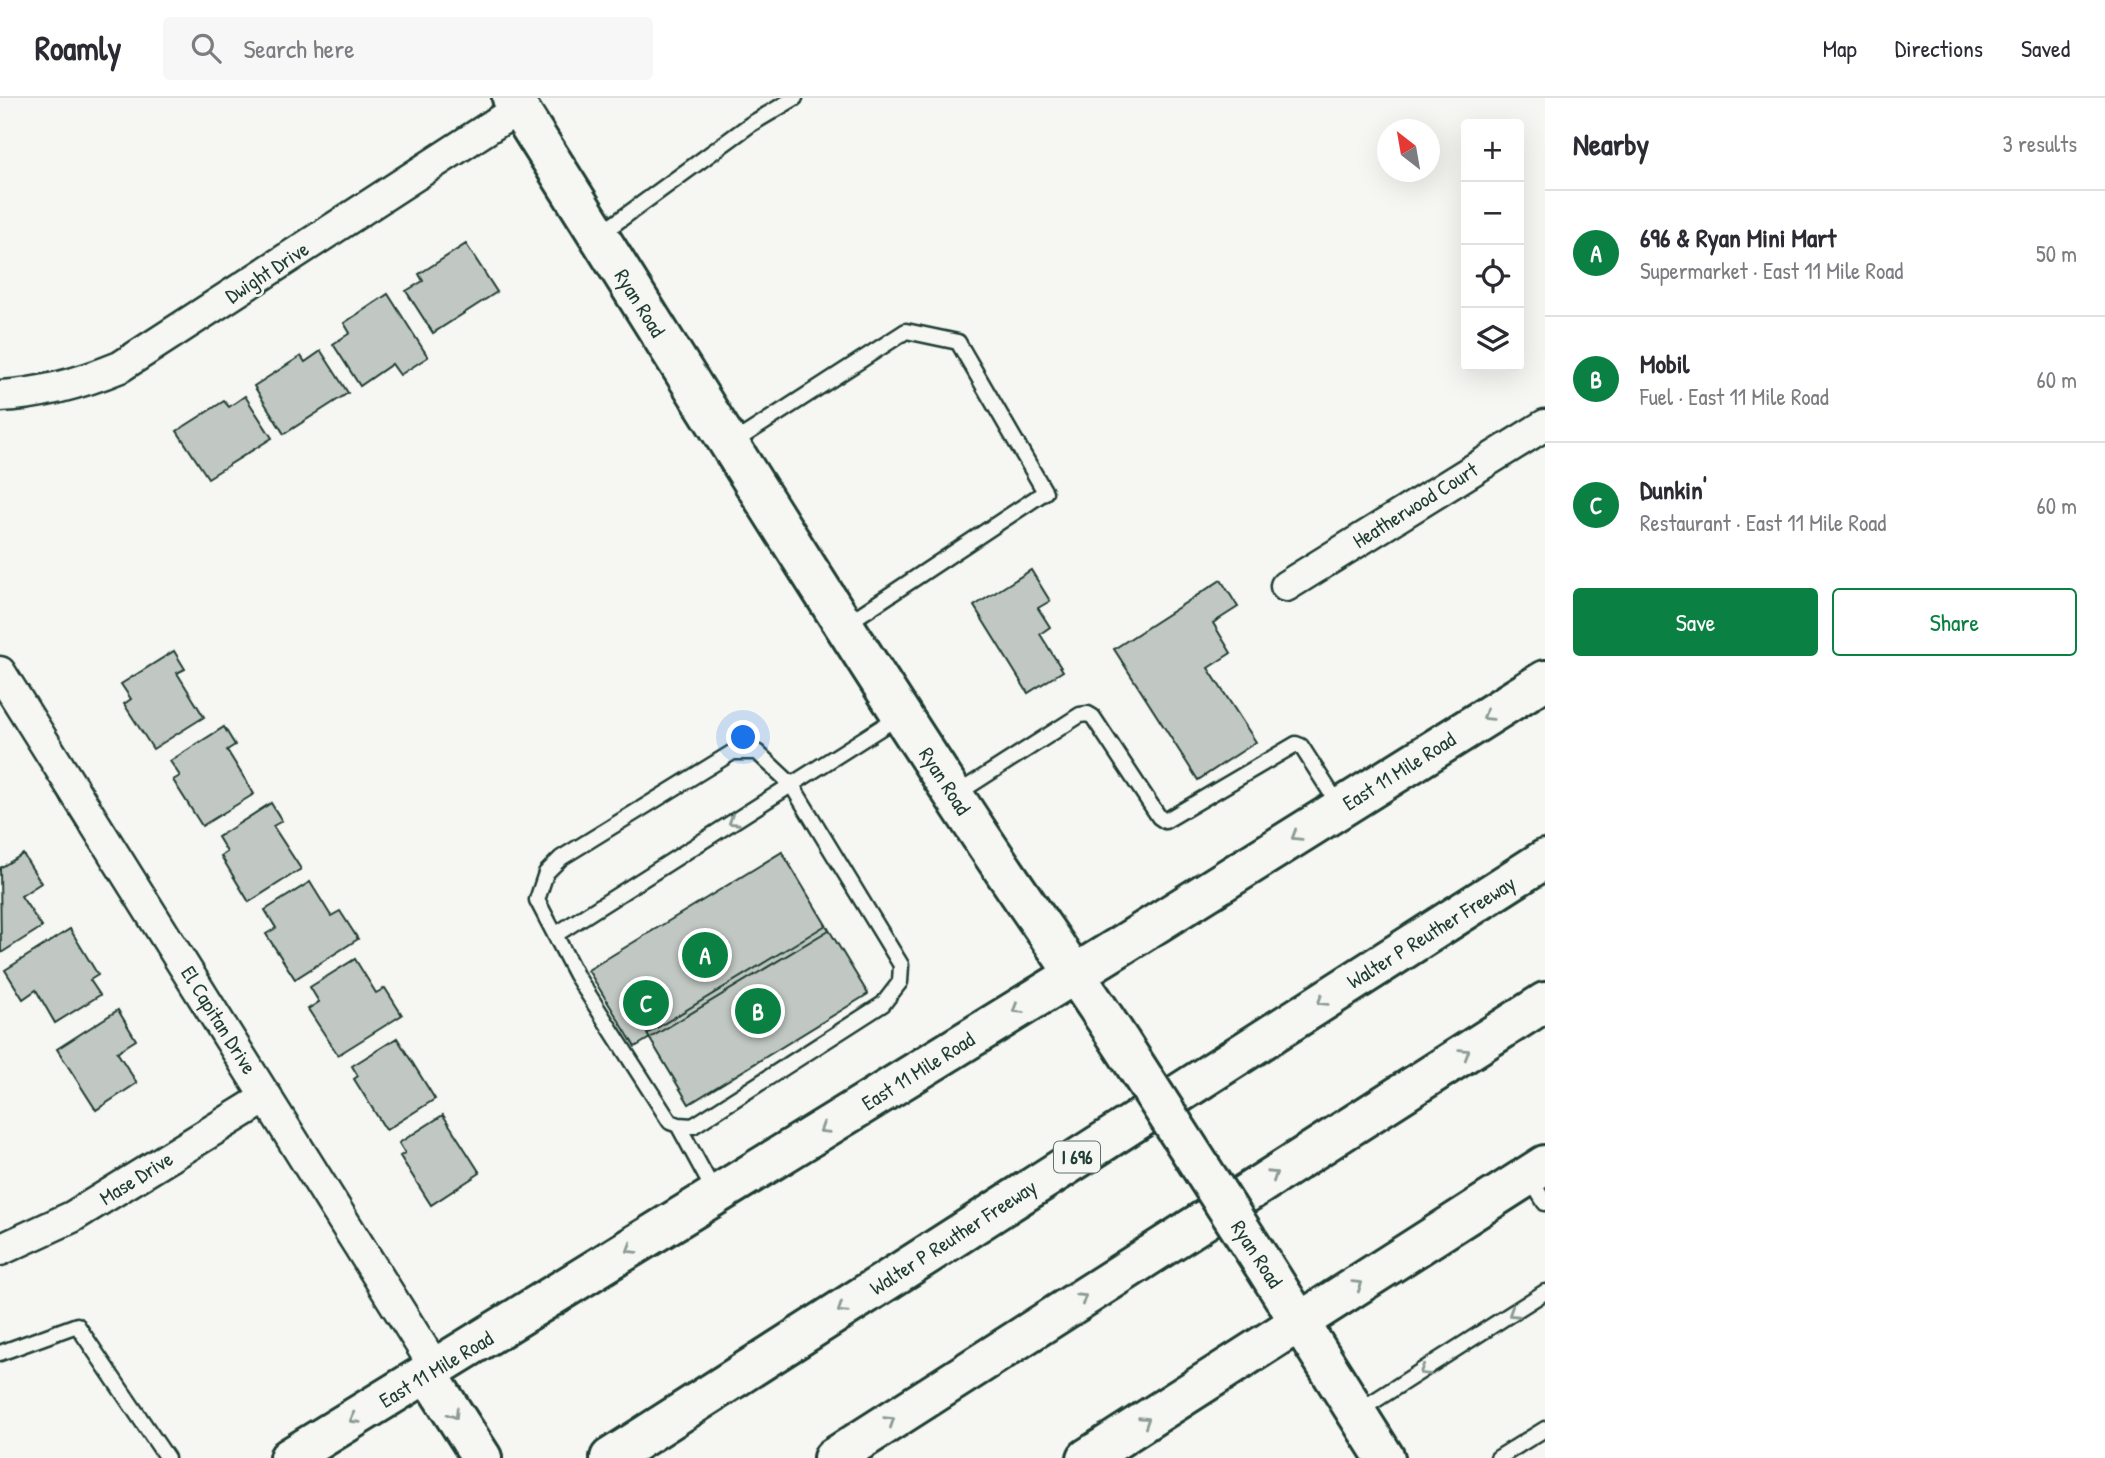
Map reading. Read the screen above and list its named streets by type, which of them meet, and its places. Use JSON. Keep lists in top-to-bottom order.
{
  "streets": {
    "main road": [
      "Ryan Road",
      "East 11 Mile Road",
      "Walter P Reuther Freeway",
      "El Capitan Drive",
      "I 696"
    ],
    "street": ["Dwight Drive", "Heatherwood Court", "Mase Drive"]
  },
  "crossings": [
    ["Dwight Drive", "Ryan Road"],
    ["Ryan Road", "East 11 Mile Road"],
    ["East 11 Mile Road", "El Capitan Drive"],
    ["El Capitan Drive", "Mase Drive"]
  ],
  "north": "top left",
  "page": {
    "header": "Roamly",
    "search": "Search here",
    "nav": ["Map", "Directions", "Saved"],
    "heading": ["Nearby", "3 results"],
    "map_buttons": ["+", "−"],
    "list": [
      {
        "mark": "A",
        "name": "696 & Ryan Mini Mart",
        "note": "Supermarket · East 11 Mile Road",
        "value": "50 m"
      },
      {
        "mark": "B",
        "name": "Mobil",
        "note": "Fuel · East 11 Mile Road",
        "value": "60 m"
      },
      {
        "mark": "C",
        "name": "Dunkin'",
        "note": "Restaurant · East 11 Mile Road",
        "value": "60 m"
      }
    ],
    "buttons": ["Save", "Share"],
    "pins": ["A", "C", "B"]
  }
}
